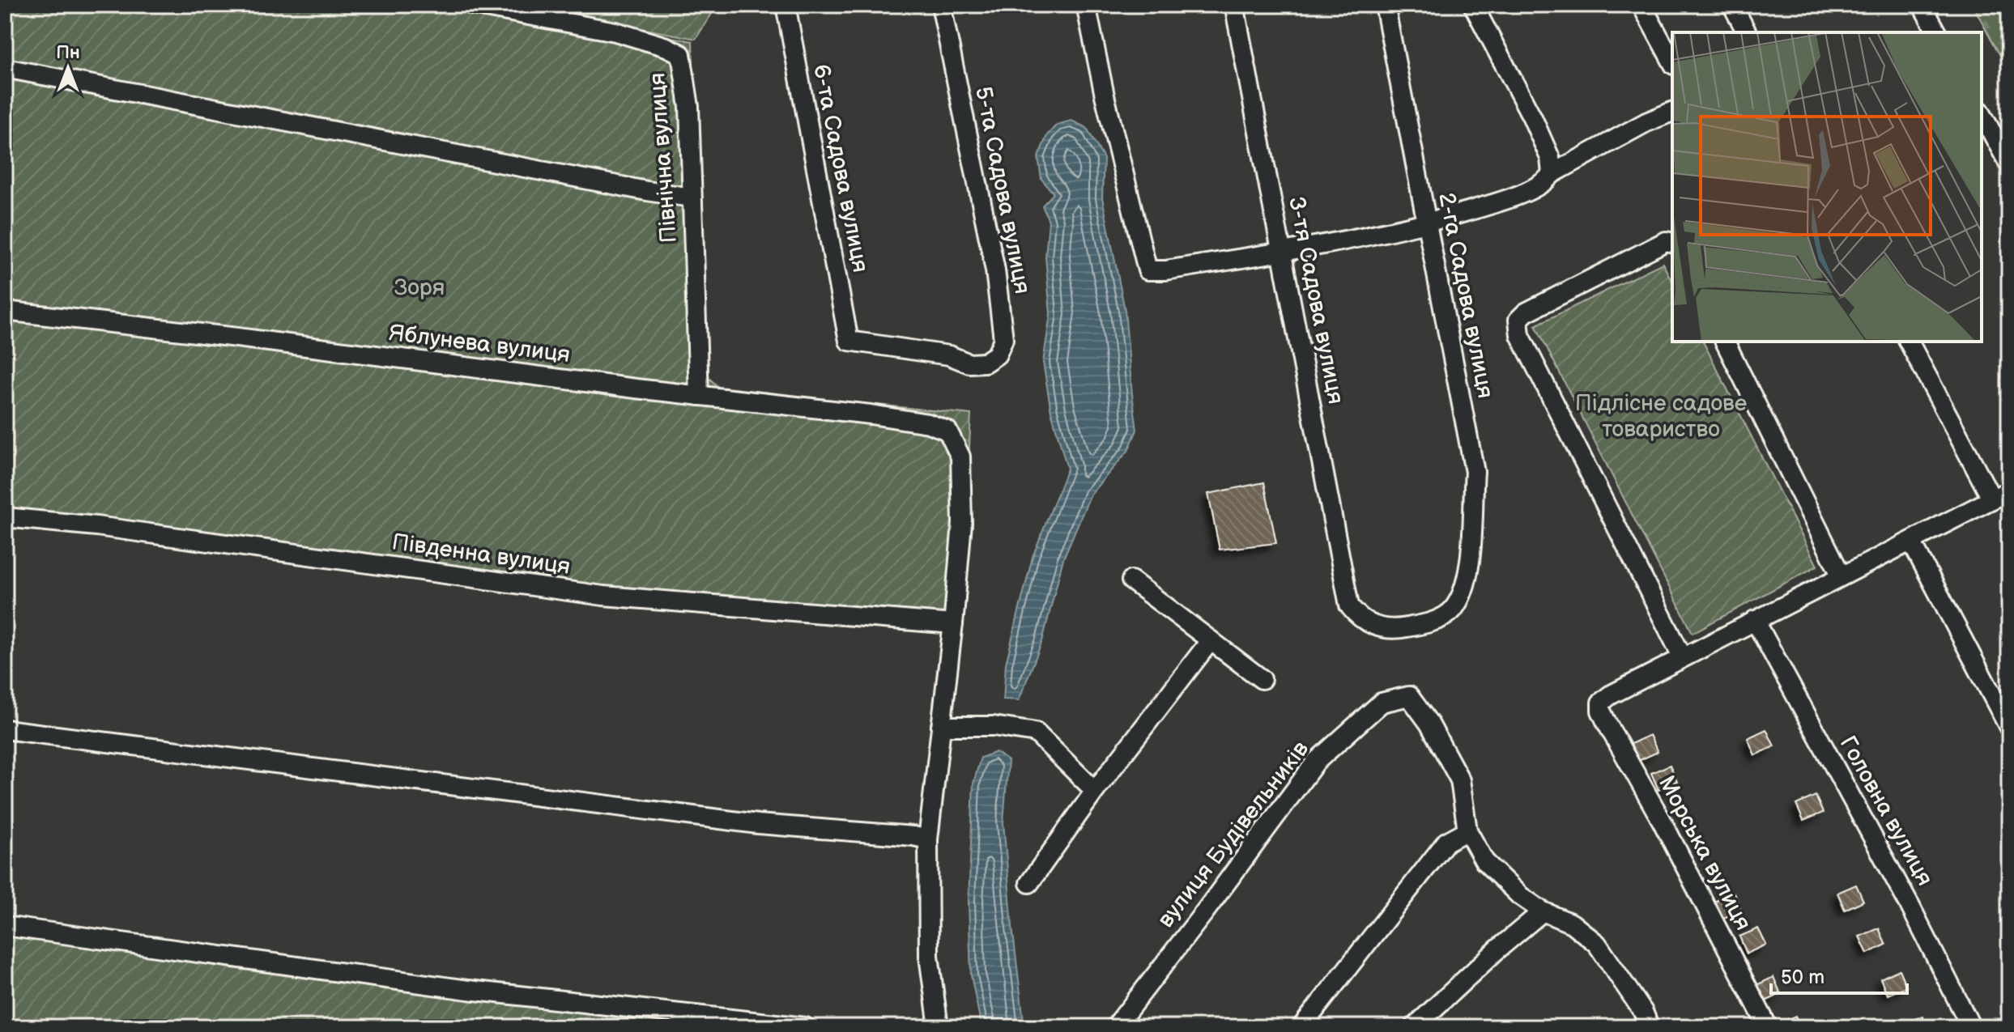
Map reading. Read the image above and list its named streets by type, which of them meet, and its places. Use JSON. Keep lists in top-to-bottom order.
{
  "streets": {
    "street": [
      "Північна вулиця",
      "6-та Садова вулиця",
      "5-та Садова вулиця",
      "2-га Садова вулиця",
      "3-тя Садова вулиця",
      "Яблунева вулиця",
      "Південна вулиця",
      "Головна вулиця",
      "вулиця Будівельників",
      "Морська вулиця"
    ]
  },
  "crossings": [
    ["Північна вулиця", "Яблунева вулиця"],
    ["6-та Садова вулиця", "5-та Садова вулиця"],
    ["2-га Садова вулиця", "3-тя Садова вулиця"],
    ["Яблунева вулиця", "Південна вулиця"]
  ],
  "parks": ["Зоря", "Підлісне садове товариство"],
  "scale_bar": "50 m",
  "north": "top"
}
